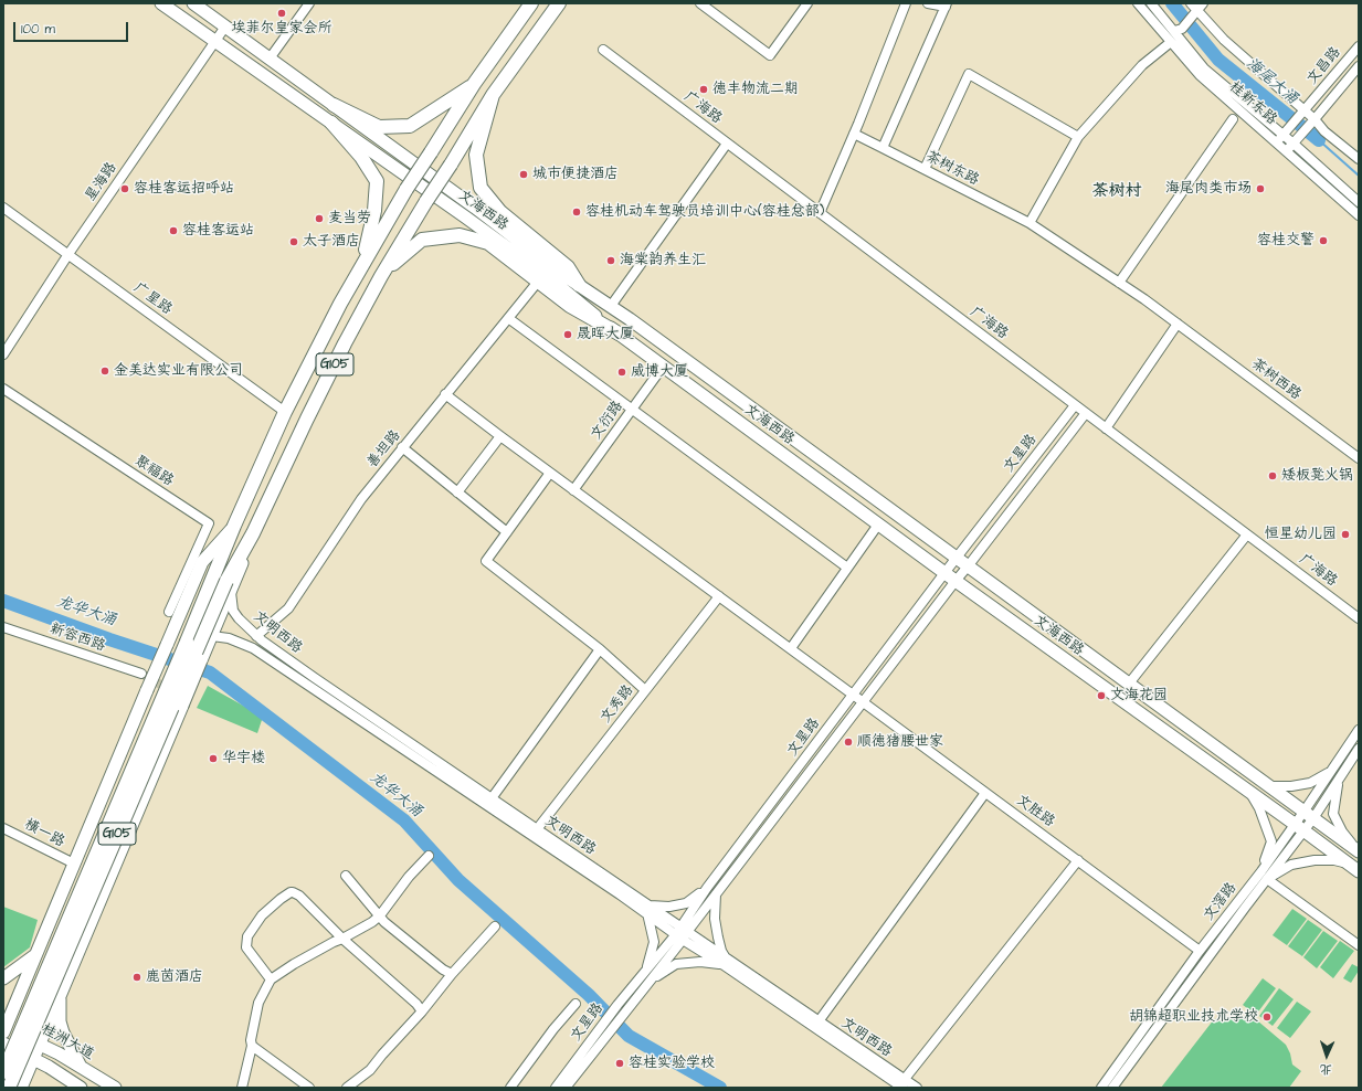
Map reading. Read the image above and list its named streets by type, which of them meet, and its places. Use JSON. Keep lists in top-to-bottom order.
{
  "streets": {
    "highway": ["G105"],
    "main road": ["文海西路", "桂洲大道"],
    "street": [
      "文昌路",
      "桂新东路",
      "广海路",
      "茶树东路",
      "星海路",
      "广星路",
      "茶树西路",
      "文衍路",
      "善坦路",
      "文星路",
      "聚福路",
      "文明西路",
      "新容西路",
      "文秀路",
      "文胜路",
      "横一路",
      "文滘路"
    ]
  },
  "crossings": [
    ["文昌路", "桂新东路"],
    ["广海路", "文星路"],
    ["茶树东路", "茶树西路"],
    ["星海路", "文海西路"],
    ["星海路", "广星路"],
    ["文海西路", "文衍路"],
    ["文海西路", "文星路"],
    ["文海西路", "文滘路"],
    ["广星路", "G105"],
    ["G105", "文明西路"],
    ["文衍路", "文胜路"],
    ["善坦路", "文明西路"],
    ["善坦路", "文胜路"],
    ["文星路", "文明西路"],
    ["文星路", "文胜路"],
    ["文明西路", "文秀路"],
    ["文秀路", "文胜路"],
    ["文胜路", "文滘路"]
  ],
  "districts": ["茶树村"],
  "water": ["海尾大涌", "龙华大涌"],
  "places": [
    "埃菲尔皇家会所",
    "德丰物流二期",
    "城市便捷酒店",
    "容桂客运招呼站",
    "海尾肉类市场",
    "容桂机动车驾驶员培训中心(容桂总部)",
    "麦当劳",
    "容桂客运站",
    "容桂交警",
    "太子酒店",
    "海棠韵养生汇",
    "晟晖大厦",
    "金美达实业有限公司",
    "威博大厦",
    "矮板凳火锅",
    "恒星幼儿园",
    "文海花园",
    "顺德猪腰世家",
    "华宇楼",
    "鹿茵酒店",
    "胡锦超职业技术学校",
    "容桂实验学校"
  ],
  "scale_bar": "100 m",
  "north": "bottom"
}
